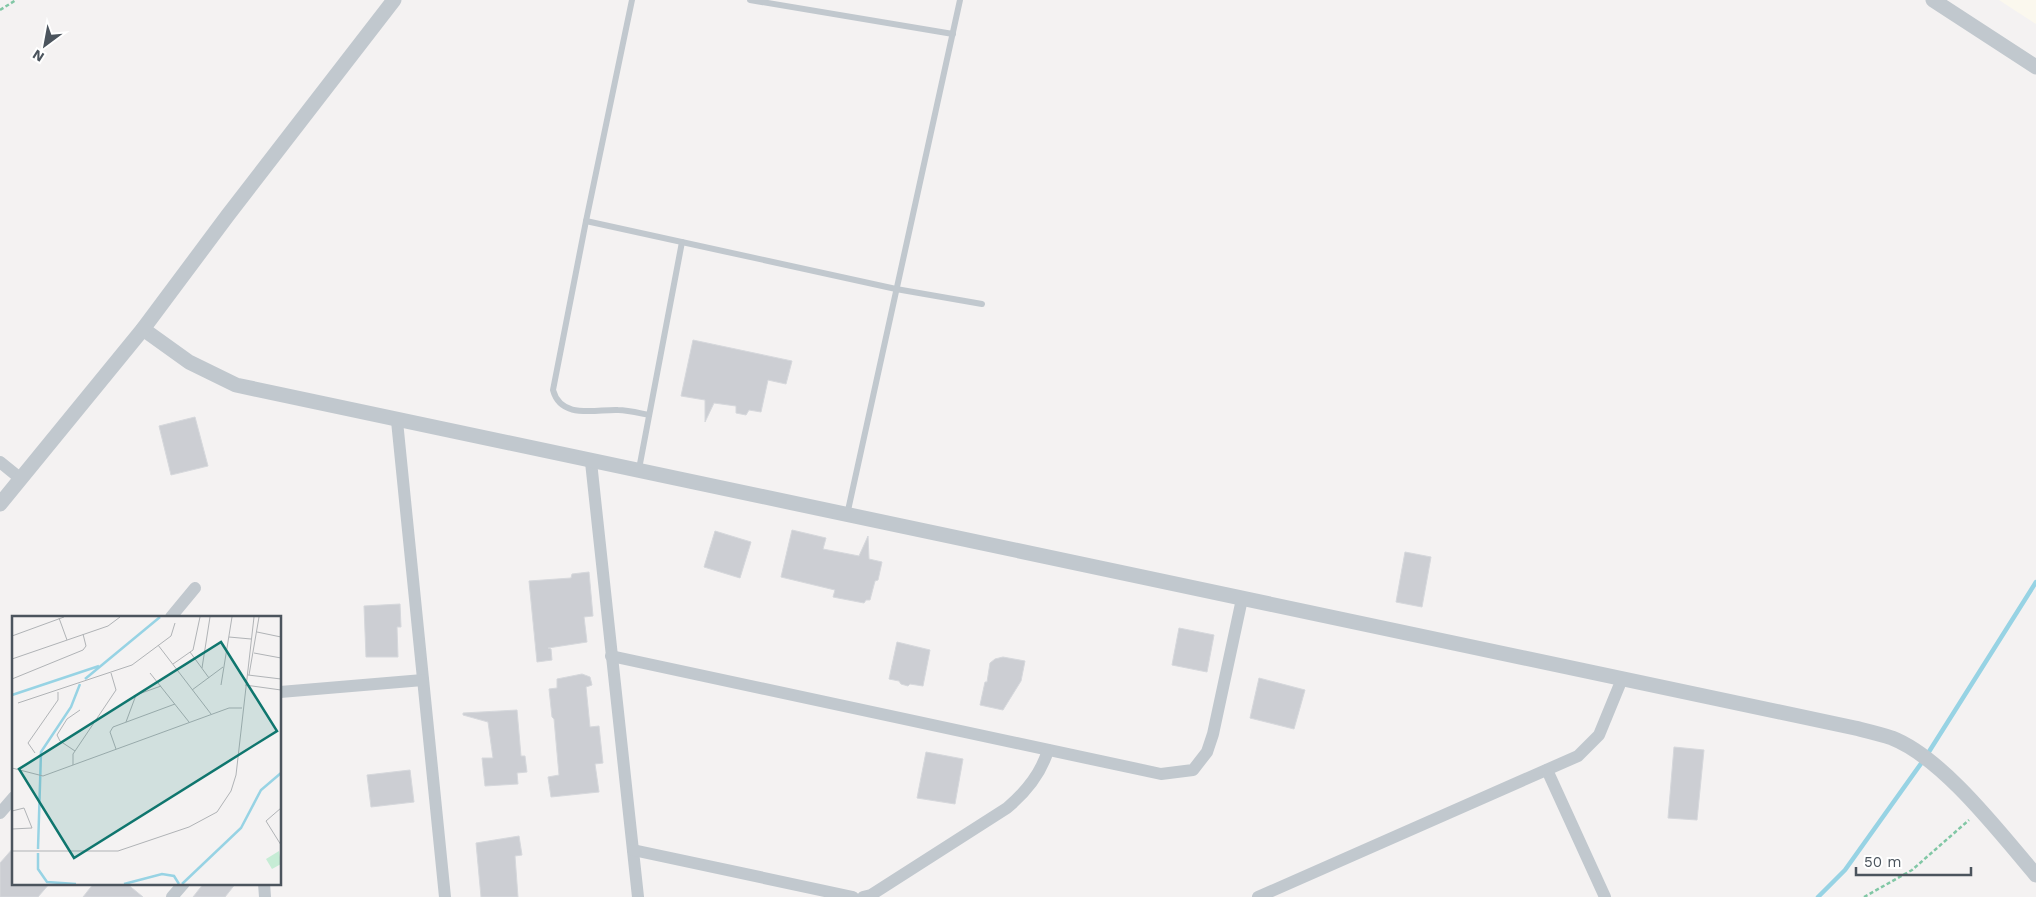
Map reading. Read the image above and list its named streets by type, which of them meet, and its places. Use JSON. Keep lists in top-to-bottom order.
{
  "scale_bar": "50 m",
  "north": "bottom left"
}
